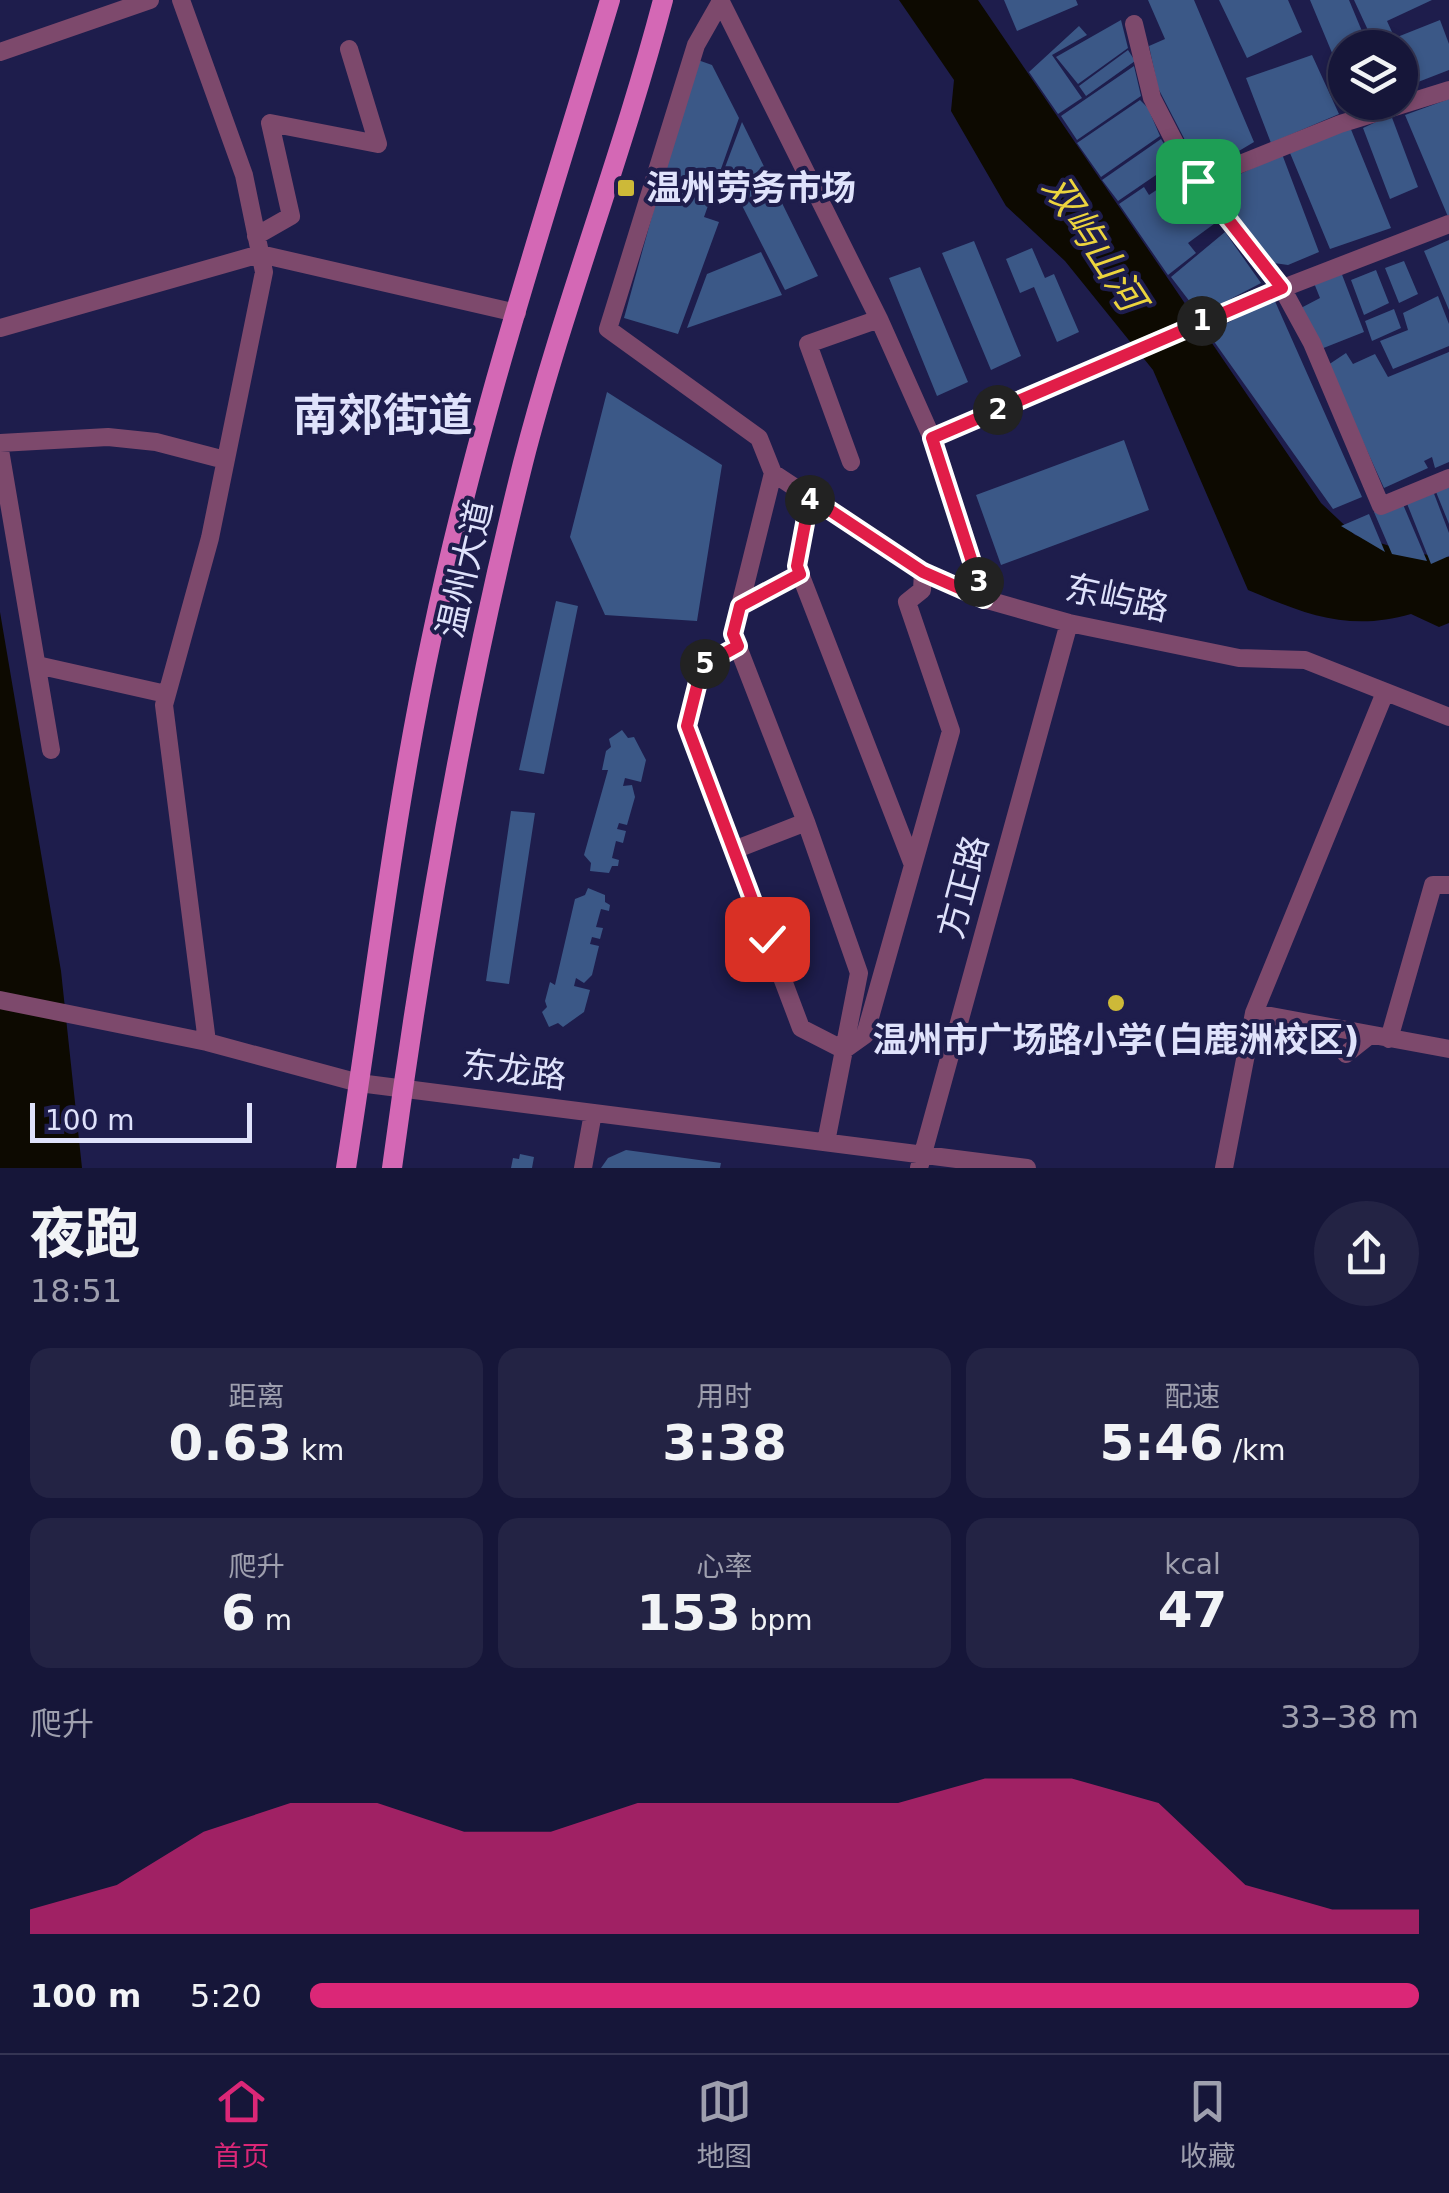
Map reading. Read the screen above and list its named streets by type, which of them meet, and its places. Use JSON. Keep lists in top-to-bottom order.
{
  "streets": {
    "main road": ["温州大道"],
    "street": ["东屿路", "方正路", "东龙路"]
  },
  "crossings": [
    ["温州大道", "东龙路"],
    ["东屿路", "方正路"],
    ["方正路", "东龙路"]
  ],
  "districts": ["南郊街道"],
  "water": ["双屿山河"],
  "places": {
    "transit": ["温州劳务市场"],
    "other": ["温州市广场路小学(白鹿洲校区)"]
  },
  "scale_bar": "100 m",
  "page": {
    "pins": [
      "1",
      "2",
      "4",
      "3",
      "5"
    ],
    "scale": "100 m",
    "heading": ["夜跑", "18:51"],
    "stats": [
      ["距离", "0.63 km"],
      ["用时", "3:38"],
      ["配速", "5:46 /km"],
      ["爬升", "6 m"],
      ["心率", "153 bpm"],
      ["kcal", "47"]
    ],
    "chart": ["爬升", "33–38 m"],
    "list": [
      {
        "name": "100 m",
        "note": "5:20"
      }
    ],
    "tabs": ["首页", "地图", "收藏"]
  }
}
